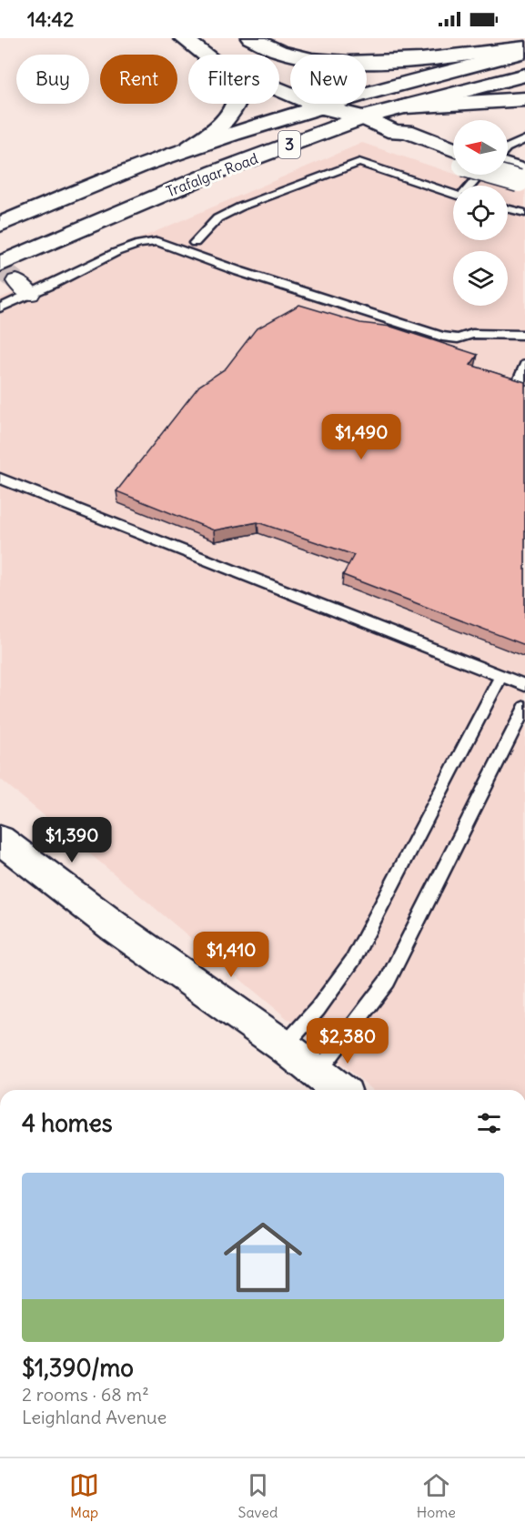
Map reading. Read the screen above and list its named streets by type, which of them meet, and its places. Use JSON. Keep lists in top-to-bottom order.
{
  "streets": {
    "main road": ["3", "Trafalgar Road"]
  },
  "north": "left",
  "page": {
    "status": "14:42",
    "chip": [
      "Buy",
      "Rent",
      "Filters",
      "New"
    ],
    "price": [
      "$1,490",
      "$1,390",
      "$1,410",
      "$2,380"
    ],
    "heading": "4 homes",
    "list": [
      {
        "name": "$1,390/mo",
        "note": "2 rooms · 68 m² · Leighland Avenue"
      }
    ],
    "tabs": ["Map", "Saved", "Home"]
  }
}
